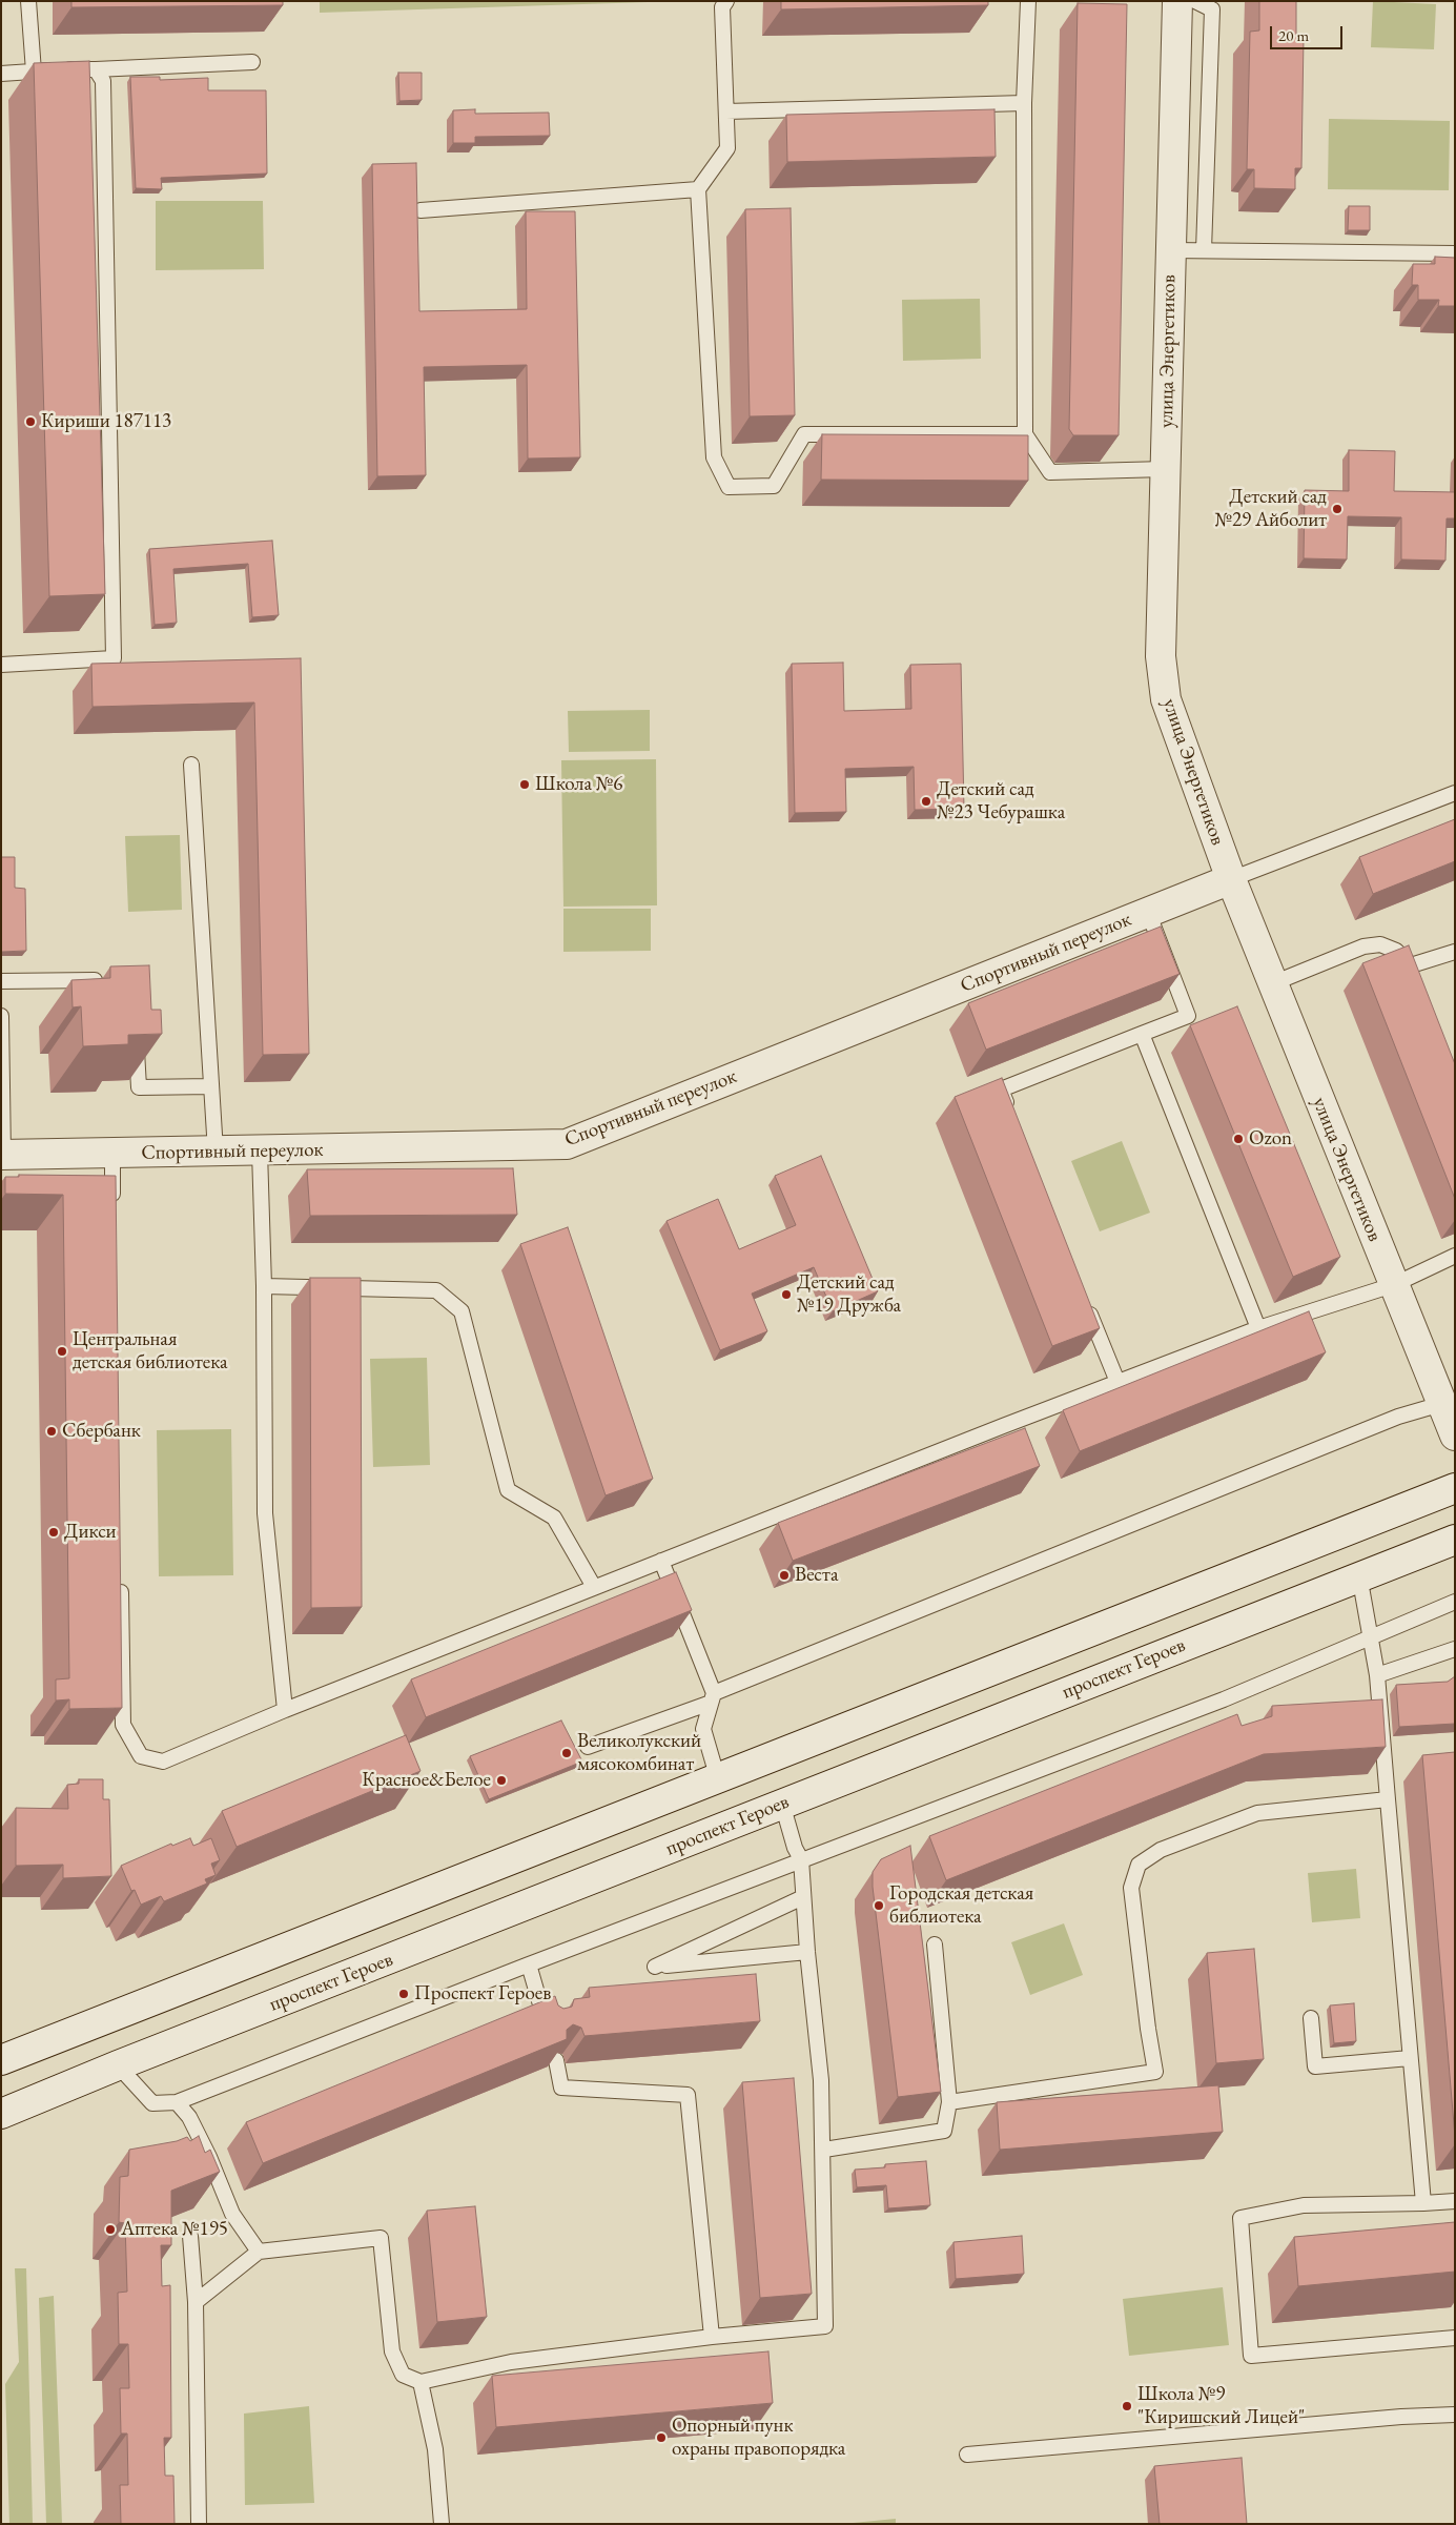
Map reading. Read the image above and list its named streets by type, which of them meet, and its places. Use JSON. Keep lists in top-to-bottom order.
{
  "streets": {
    "main road": ["улица Энергетиков", "Спортивный переулок", "проспект Героев"]
  },
  "crossings": [
    ["улица Энергетиков", "Спортивный переулок"]
  ],
  "places": [
    "Кириши 187113",
    "Детский сад №29 Айболит",
    "Школа №6",
    "Детский сад №23 Чебурашка",
    "Ozon",
    "Детский сад №19 Дружба",
    "Центральная детская библиотека",
    "Сбербанк",
    "Дикси",
    "Веста",
    "Великолукский мясокомбинат",
    "Красное&Белое",
    "Городская детская библиотека",
    "Проспект Героев",
    "Аптека №195",
    "Школа №9 \"Киришский Лицей\"",
    "Опорный пунк охраны правопорядка"
  ],
  "scale_bar": "20 m"
}
